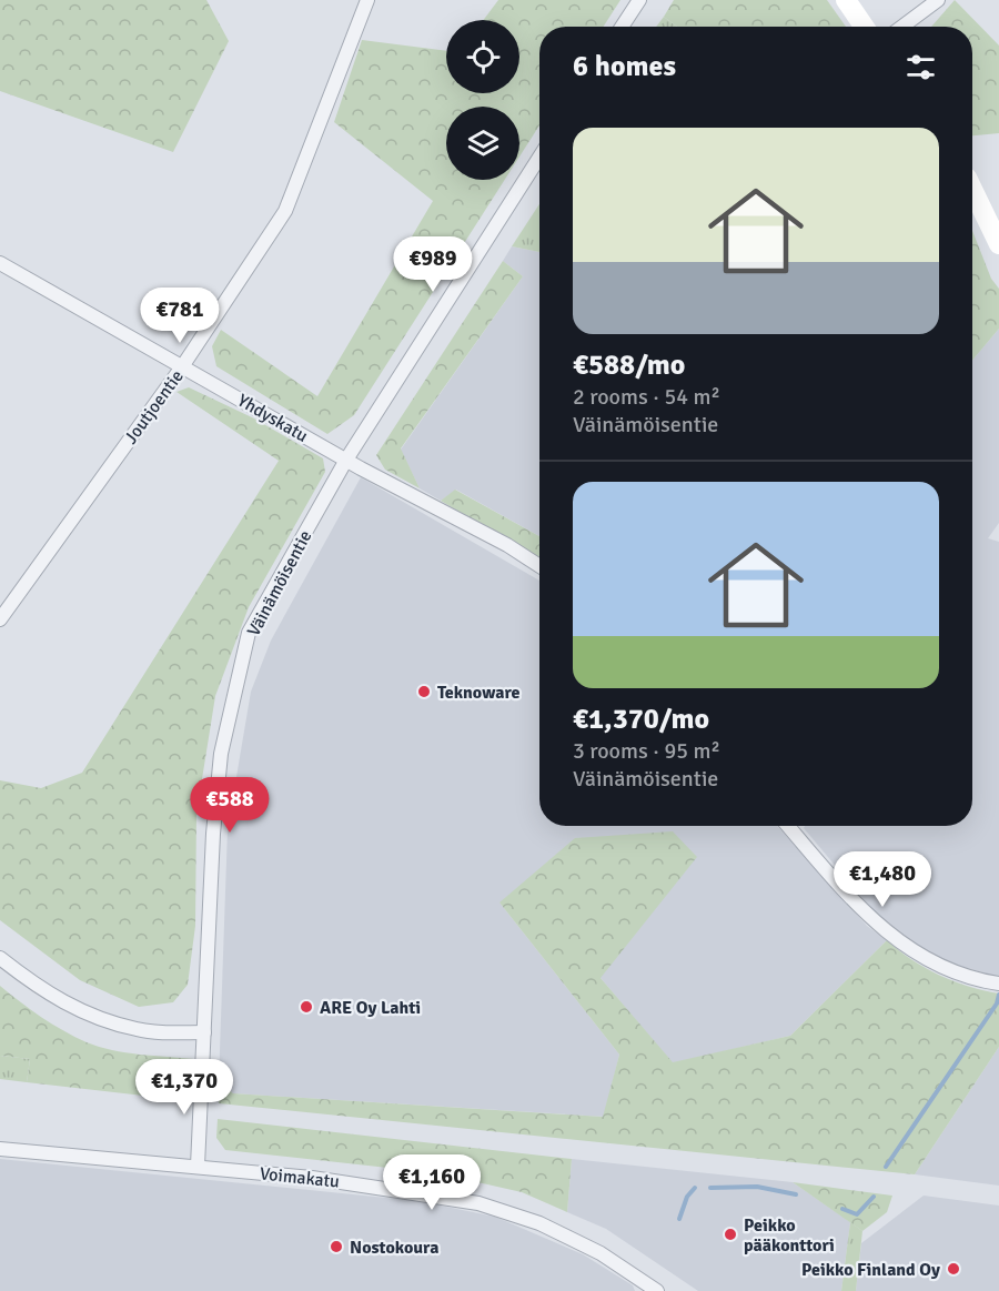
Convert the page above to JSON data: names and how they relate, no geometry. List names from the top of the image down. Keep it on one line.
{"streets":{"street":["Joutjoentie","Yhdyskatu","Väinämöisentie","Voimakatu"]},"crossings":[["Joutjoentie","Yhdyskatu"],["Yhdyskatu","Väinämöisentie"],["Väinämöisentie","Voimakatu"]],"places":["Teknoware","ARE Oy Lahti","Peikko pääkonttori","Nostokoura","Peikko Finland Oy"],"page":{"heading":"6 homes","list":[{"name":"€588/mo","note":"2 rooms · 54 m² · Väinämöisentie"},{"name":"€1,370/mo","note":"3 rooms · 95 m² · Väinämöisentie"}],"price":["€989","€781","€588","€1,480","€1,370","€1,160"]}}
